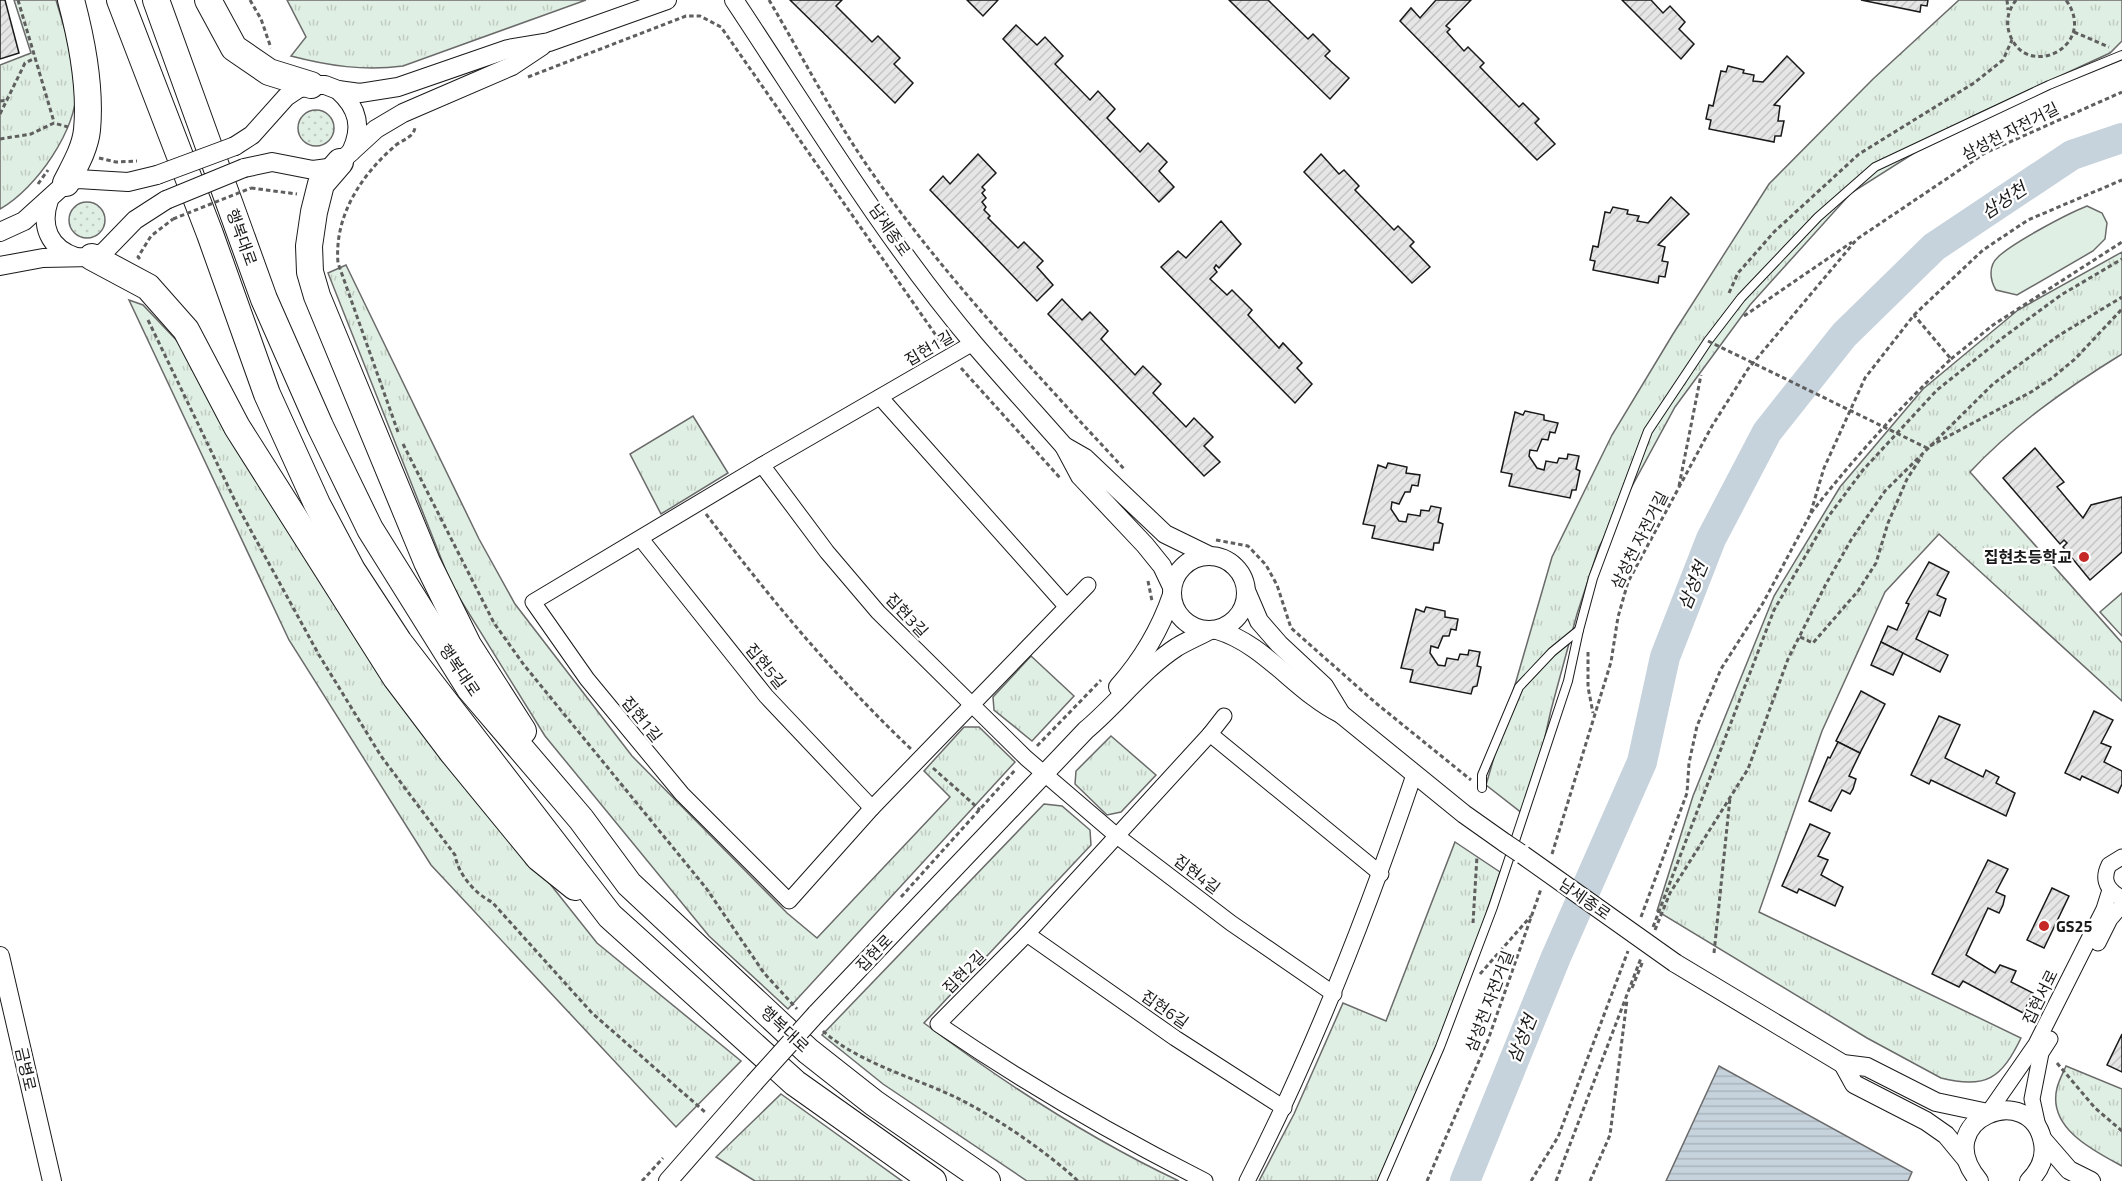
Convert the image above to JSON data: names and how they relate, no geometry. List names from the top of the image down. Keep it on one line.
{"streets":{"highway":["행복대로"],"street":["남세종로","집현1길","집현3길","집현5길","집현4길","집현로","집현2길","집현서로","집현6길","금병로"],"path":["삼성천 자전거길"]},"crossings":[["남세종로","집현1길"],["남세종로","집현로"],["남세종로","집현서로"],["집현1길","집현3길"],["집현1길","집현5길"],["집현3길","집현4길"],["집현3길","집현로"],["집현4길","집현로"],["집현4길","집현2길"],["집현2길","집현6길"]],"water":["삼성천"],"places":["집현초등학교","GS25"]}
